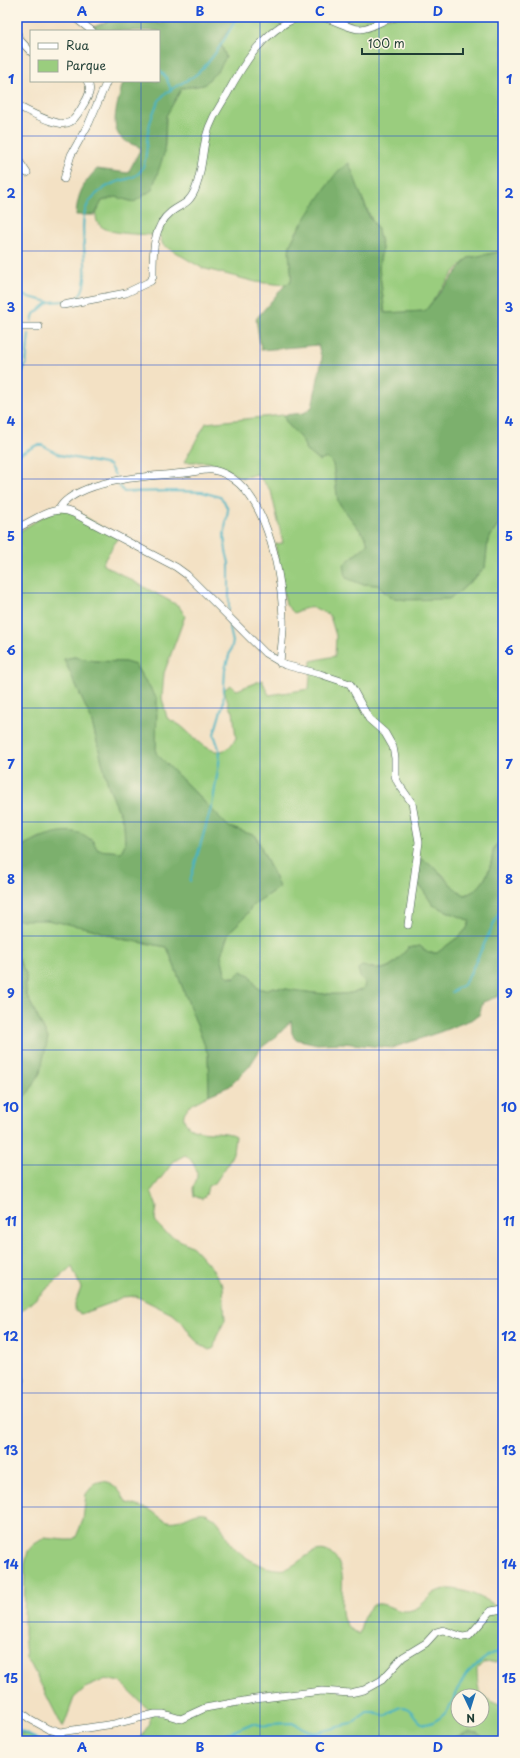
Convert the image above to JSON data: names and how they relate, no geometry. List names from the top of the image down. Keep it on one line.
{"legend":["Rua","Parque"],"scale_bar":"100 m","north":"bottom","grid":{"columns":["A","B","C","D"],"rows":["1","2","3","4","5","6","7","8","9","10","11","12","13","14","15"]}}
